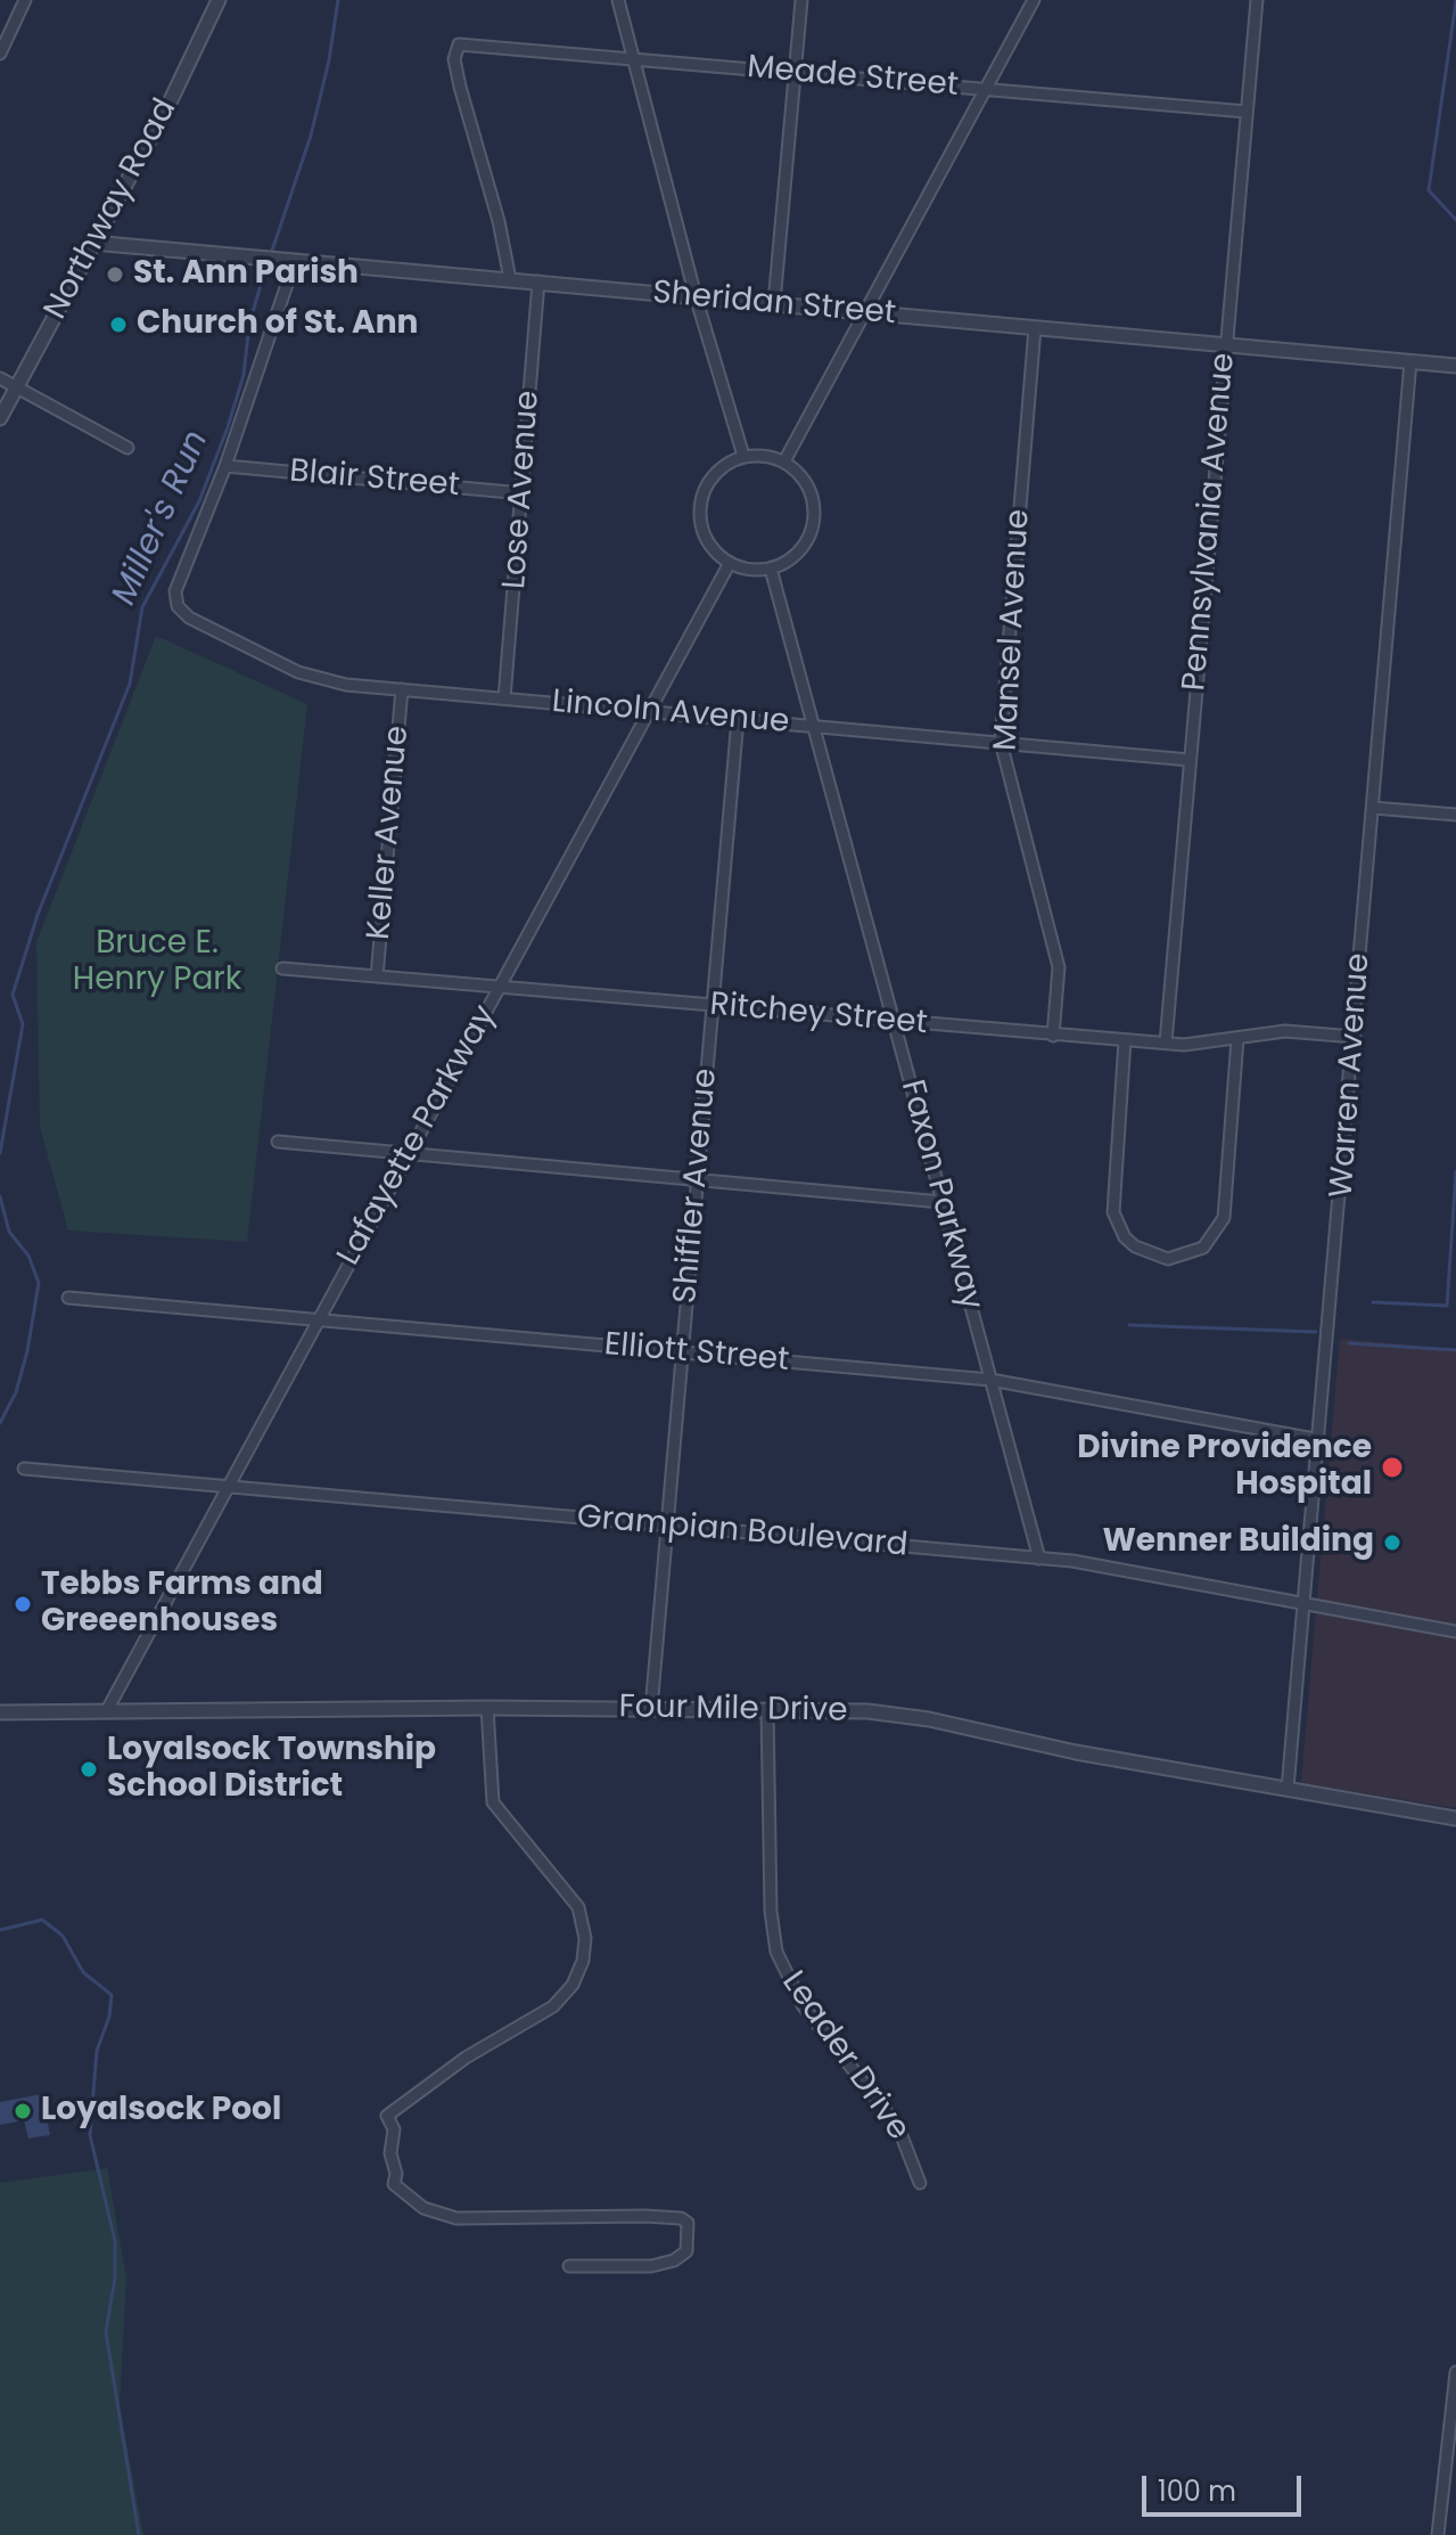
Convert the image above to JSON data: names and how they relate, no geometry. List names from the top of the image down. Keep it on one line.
{"streets":{"street":["Meade Street","Northway Road","Sheridan Street","Blair Street","Lose Avenue","Pennsylvania Avenue","Mansel Avenue","Lincoln Avenue","Keller Avenue","Ritchey Street","Warren Avenue","Lafayette Parkway","Shiffler Avenue","Faxon Parkway","Elliott Street","Grampian Boulevard","Four Mile Drive","Leader Drive"]},"crossings":[["Meade Street","Sheridan Street"],["Meade Street","Pennsylvania Avenue"],["Northway Road","Sheridan Street"],["Sheridan Street","Lose Avenue"],["Sheridan Street","Pennsylvania Avenue"],["Sheridan Street","Mansel Avenue"],["Sheridan Street","Warren Avenue"],["Blair Street","Lose Avenue"],["Blair Street","Lincoln Avenue"],["Lose Avenue","Lincoln Avenue"],["Pennsylvania Avenue","Lincoln Avenue"],["Pennsylvania Avenue","Ritchey Street"],["Mansel Avenue","Lincoln Avenue"],["Mansel Avenue","Ritchey Street"],["Lincoln Avenue","Keller Avenue"],["Lincoln Avenue","Lafayette Parkway"],["Lincoln Avenue","Shiffler Avenue"],["Lincoln Avenue","Faxon Parkway"],["Keller Avenue","Ritchey Street"],["Ritchey Street","Warren Avenue"],["Ritchey Street","Lafayette Parkway"],["Ritchey Street","Shiffler Avenue"],["Ritchey Street","Faxon Parkway"],["Warren Avenue","Elliott Street"],["Warren Avenue","Grampian Boulevard"],["Warren Avenue","Four Mile Drive"],["Lafayette Parkway","Faxon Parkway"],["Lafayette Parkway","Elliott Street"],["Lafayette Parkway","Grampian Boulevard"],["Lafayette Parkway","Four Mile Drive"],["Shiffler Avenue","Elliott Street"],["Shiffler Avenue","Grampian Boulevard"],["Shiffler Avenue","Four Mile Drive"],["Faxon Parkway","Elliott Street"],["Faxon Parkway","Grampian Boulevard"],["Four Mile Drive","Leader Drive"]],"water":["Miller's Run"],"parks":["Bruce E. Henry Park"],"places":["St. Ann Parish","Church of St. Ann","Divine Providence Hospital","Wenner Building","Tebbs Farms and Greeenhouses","Loyalsock Township School District","Loyalsock Pool"],"scale_bar":"100 m"}
